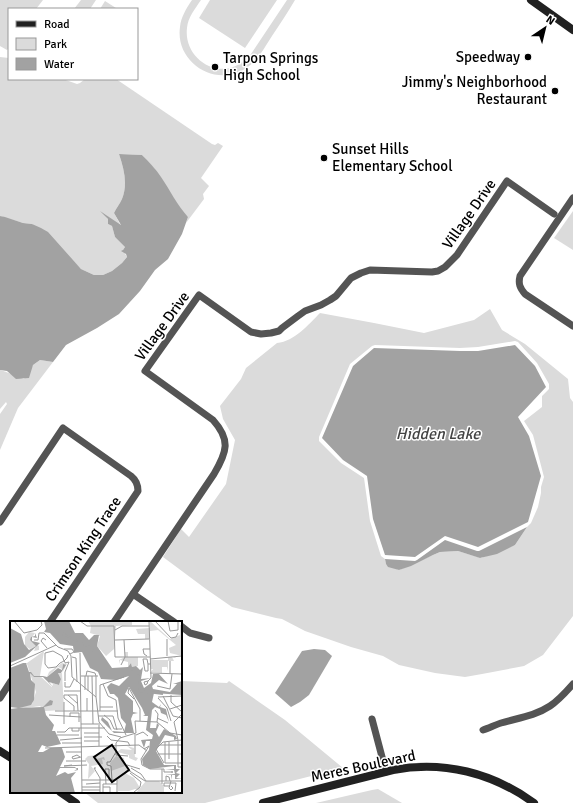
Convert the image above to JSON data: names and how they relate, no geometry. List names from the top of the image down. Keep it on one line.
{"streets":{"street":["Village Drive","Crimson King Trace","Meres Boulevard"]},"water":["Hidden Lake"],"places":["Speedway","Tarpon Springs High School","Jimmy's Neighborhood Restaurant","Sunset Hills Elementary School"],"legend":["Road","Park","Water"],"north":"top right"}
